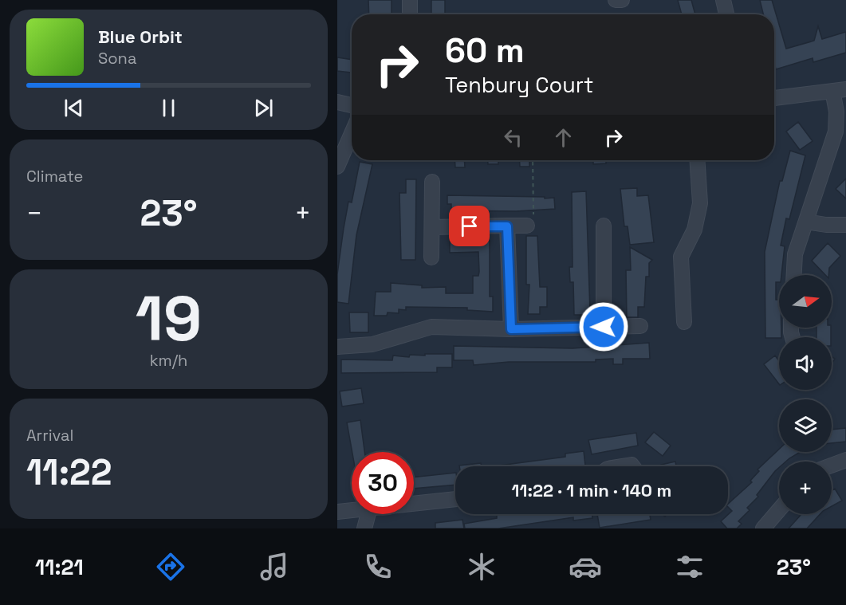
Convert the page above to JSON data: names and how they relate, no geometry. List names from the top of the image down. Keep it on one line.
{"north":"right","page":{"turn":["60 m","Tenbury Court"],"song":["Blue Orbit","Sona"],"tile":["Climate",["19","km/h"],["Arrival","11:22"]],"heat":["−","23°","+"],"map_buttons":"+","limit":"30","trip":"11:22 · 1 min · 140 m","tabs":["11:21","23°"]}}
